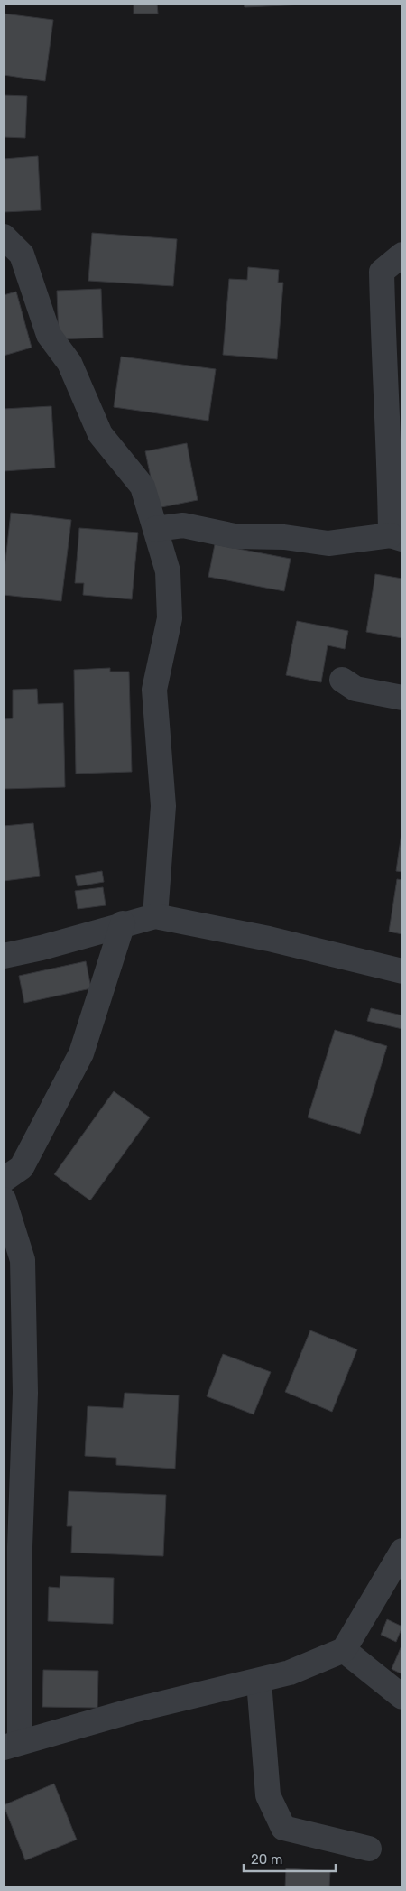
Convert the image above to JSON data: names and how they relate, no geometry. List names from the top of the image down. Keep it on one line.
{"scale_bar":"20 m"}
